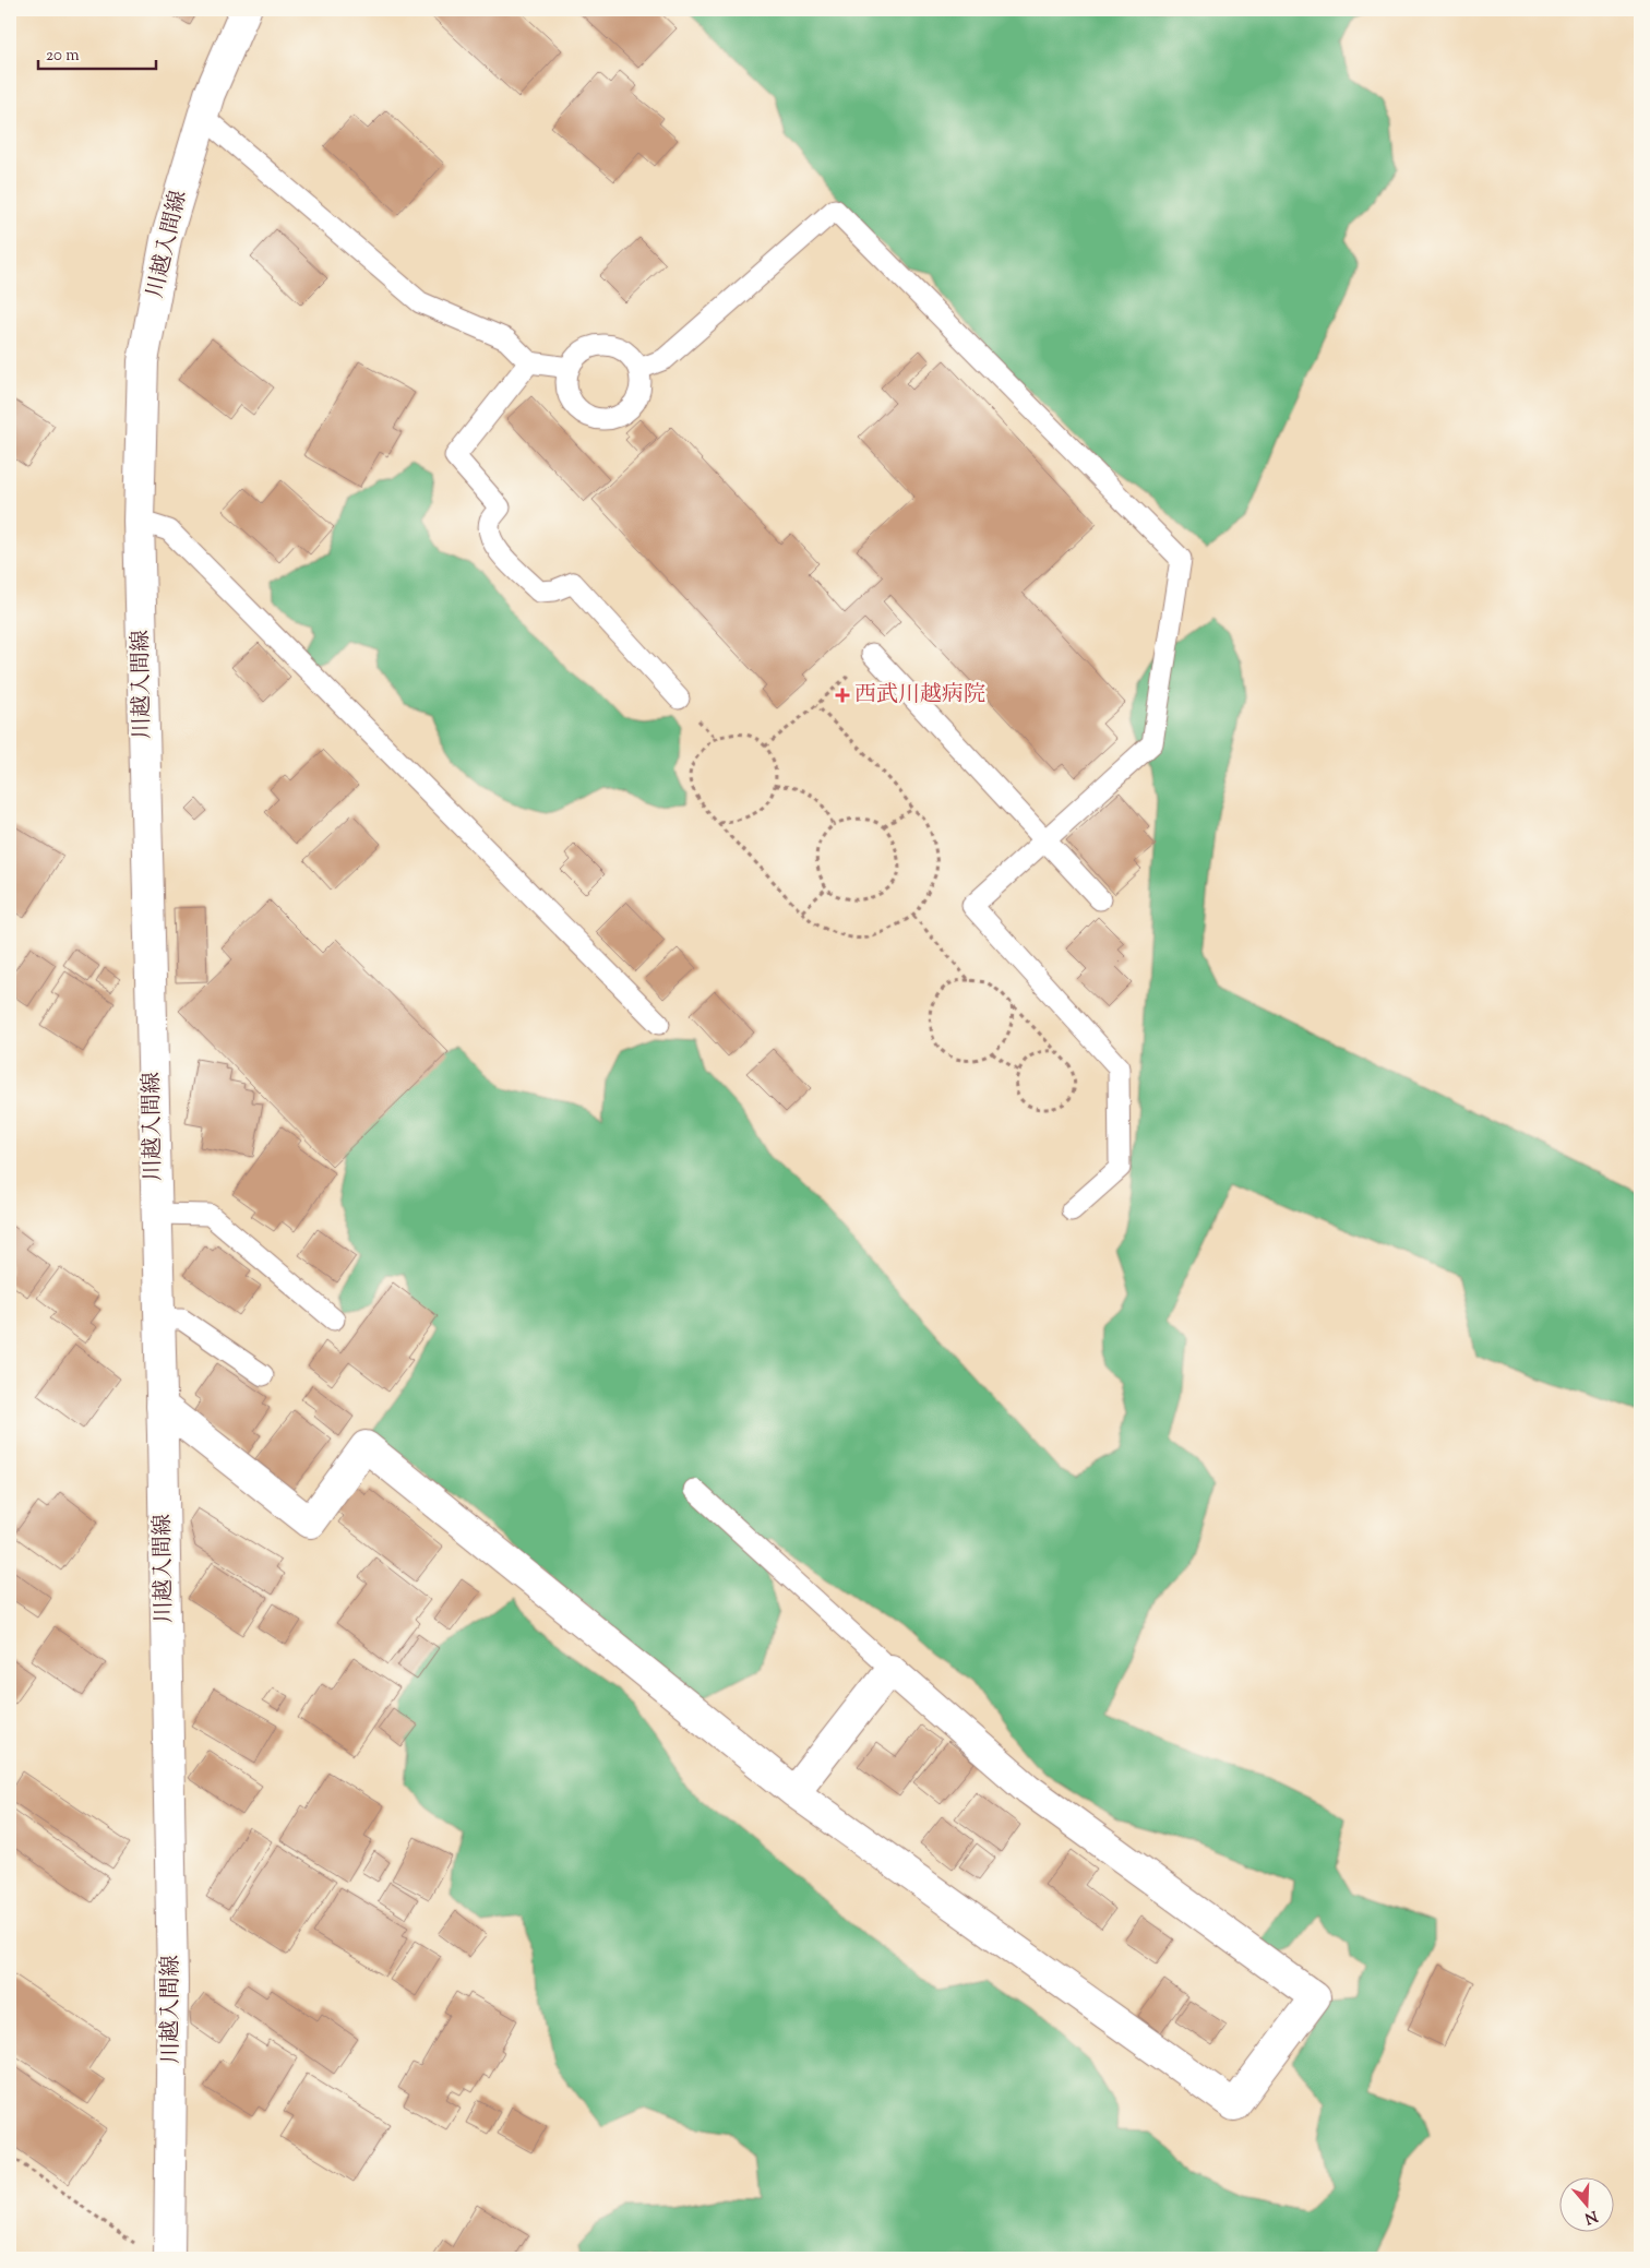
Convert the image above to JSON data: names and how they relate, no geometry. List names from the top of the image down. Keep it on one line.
{"streets":{"main road":["川越入間線"]},"places":{"health":["西武川越病院"]},"scale_bar":"20 m","north":"bottom"}
